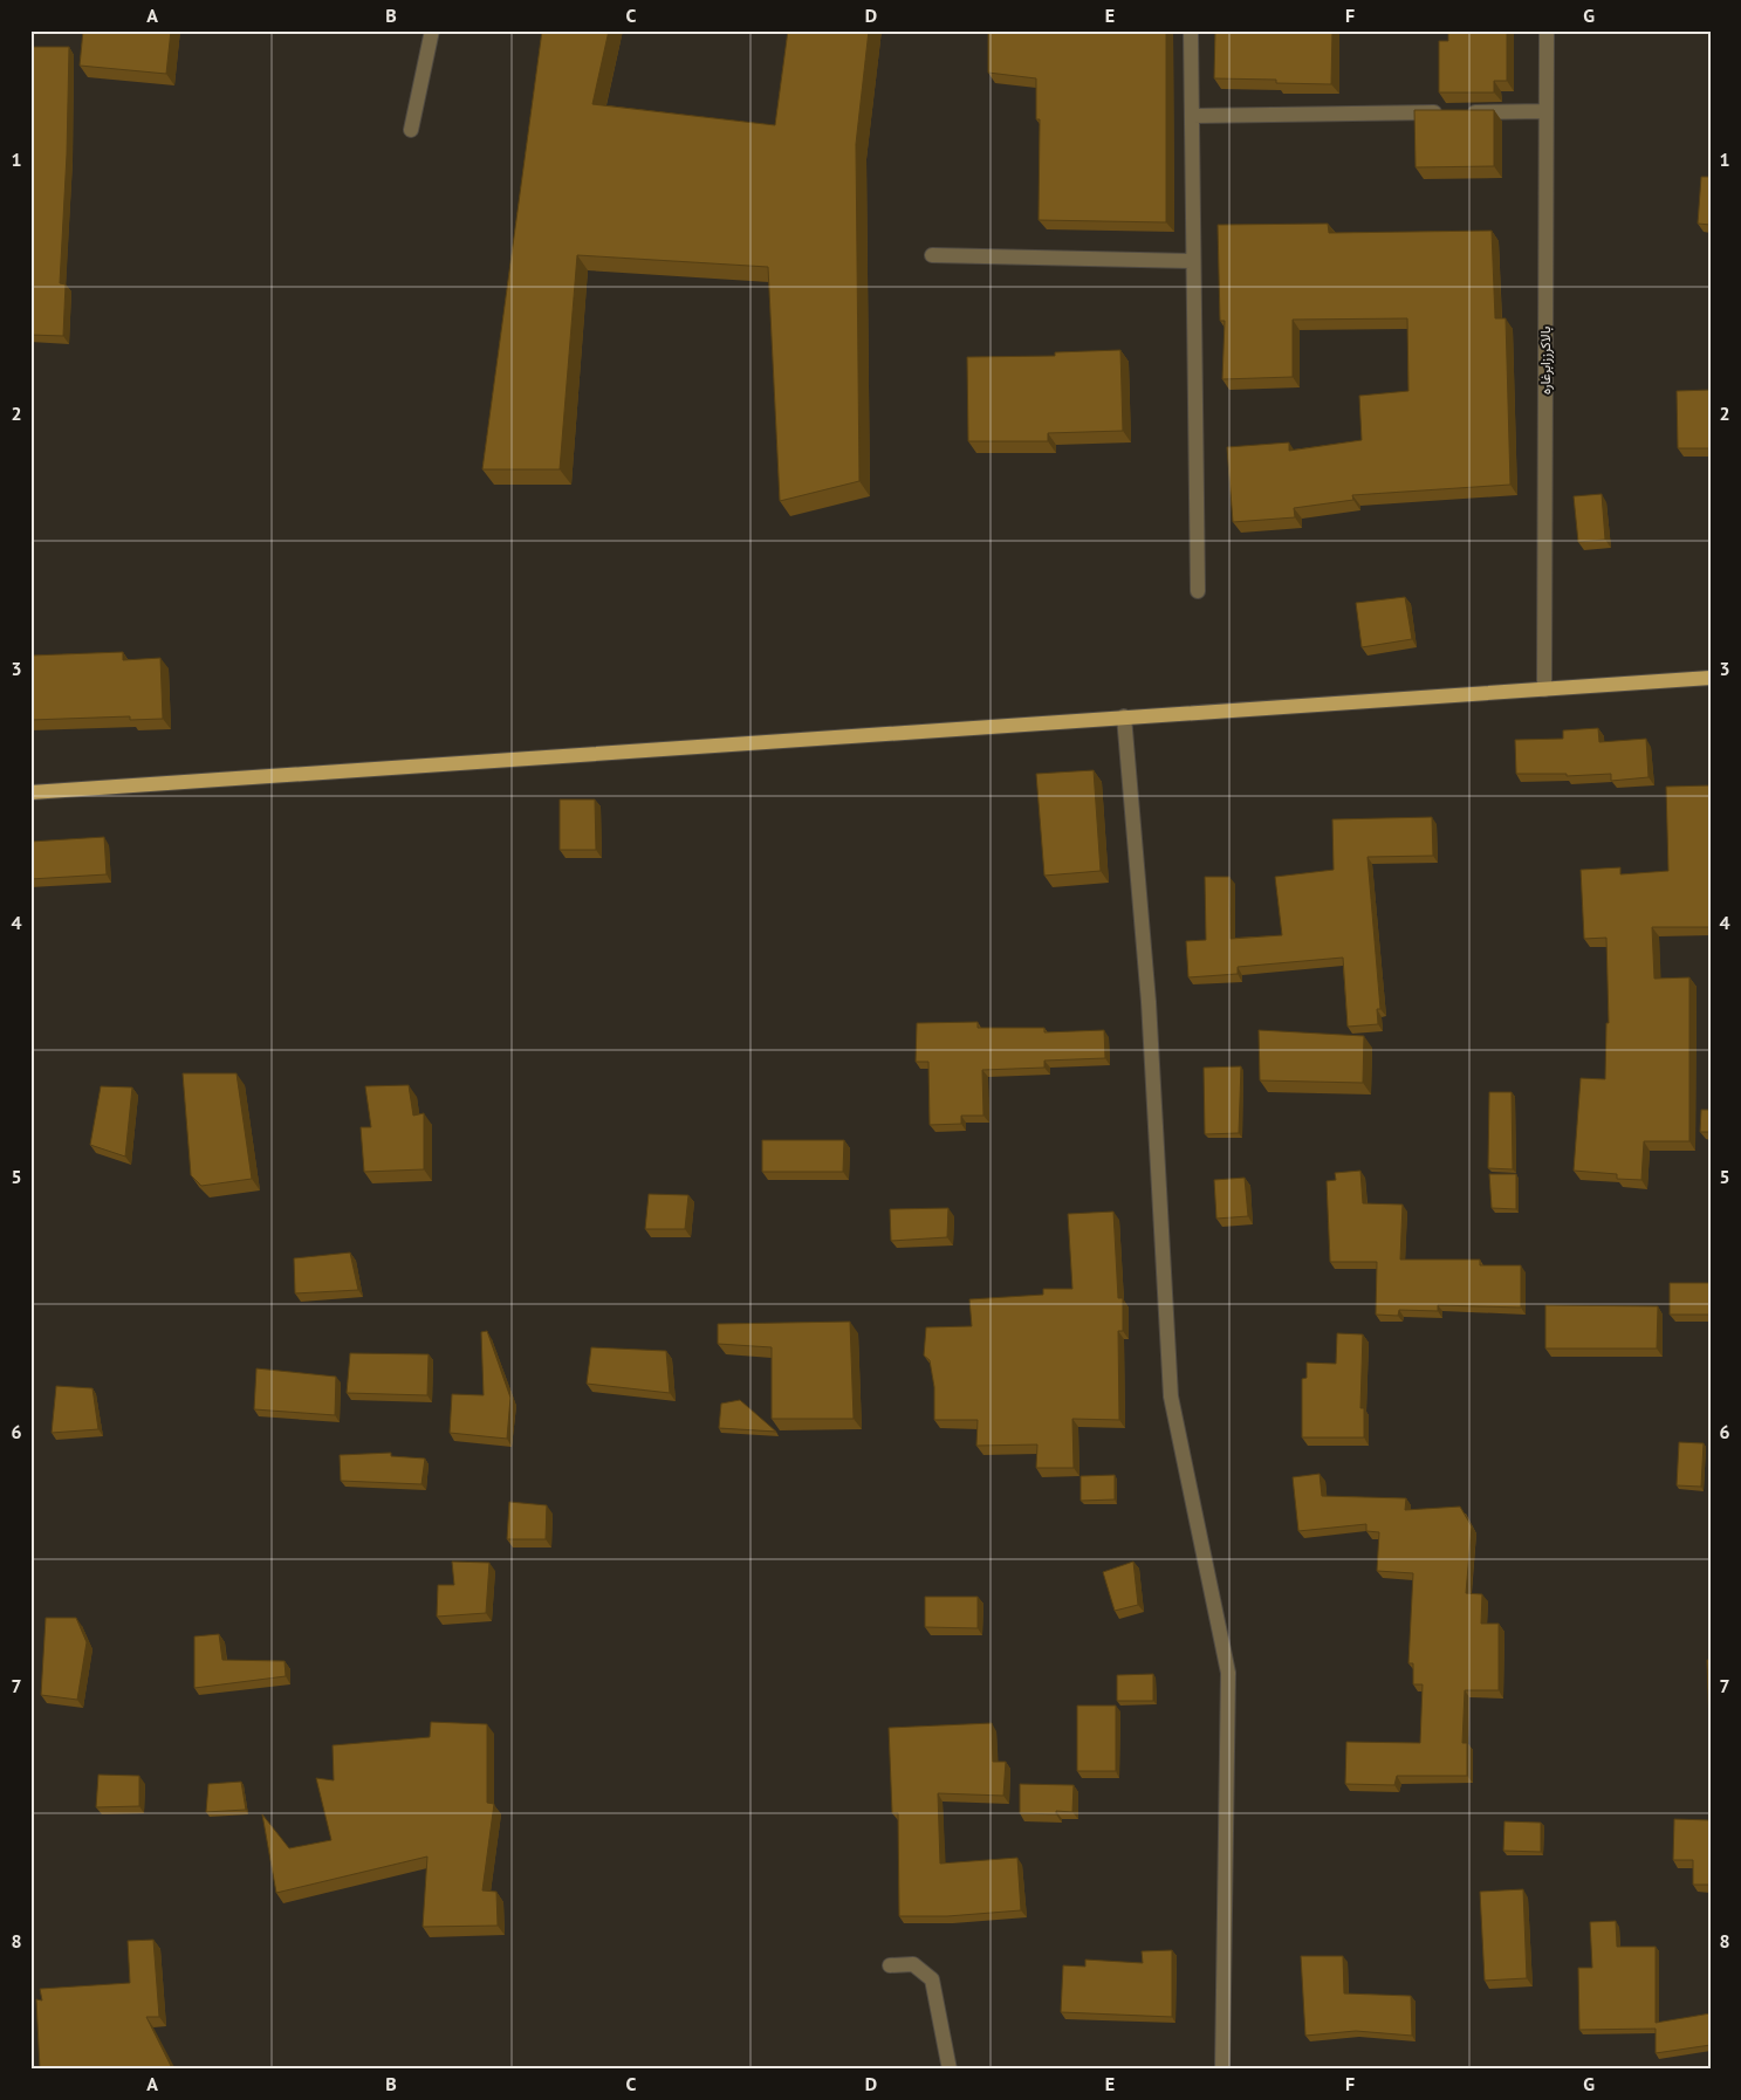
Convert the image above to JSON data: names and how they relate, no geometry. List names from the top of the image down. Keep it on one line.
{"streets":{"street":["بالاکرززابرغاره"]},"grid":{"columns":["A","B","C","D","E","F","G"],"rows":["1","2","3","4","5","6","7","8"]}}
